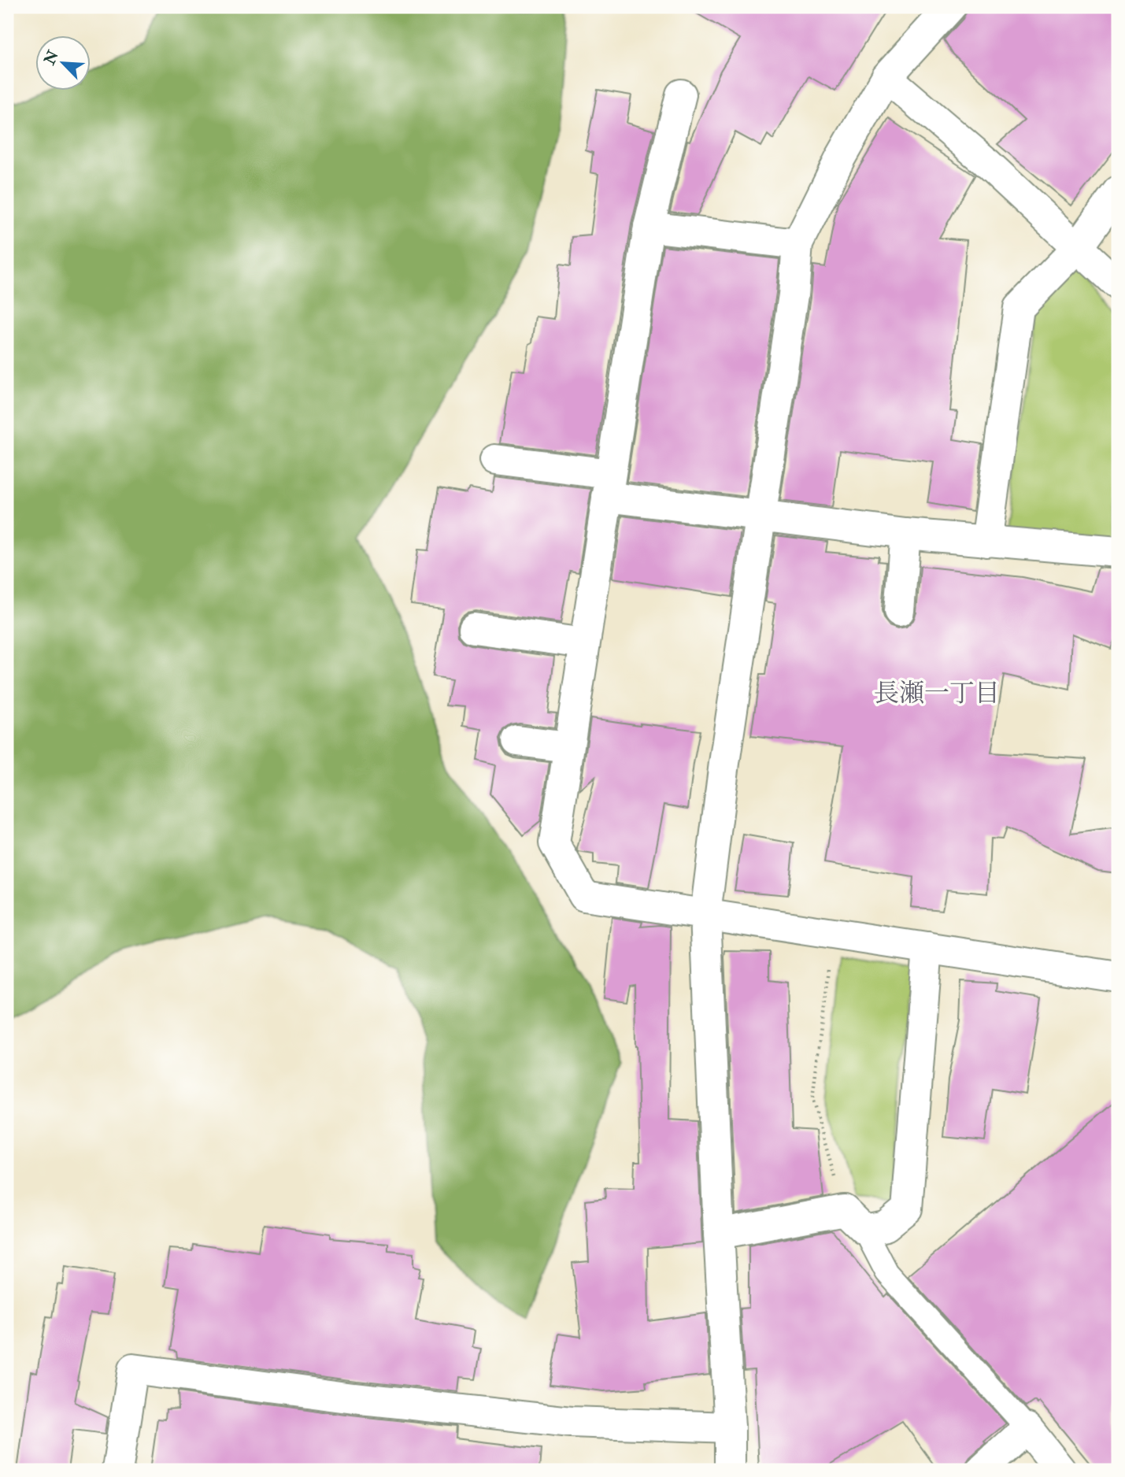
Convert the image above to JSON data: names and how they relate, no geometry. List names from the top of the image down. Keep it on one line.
{"districts":["長瀬一丁目"],"north":"top left"}
